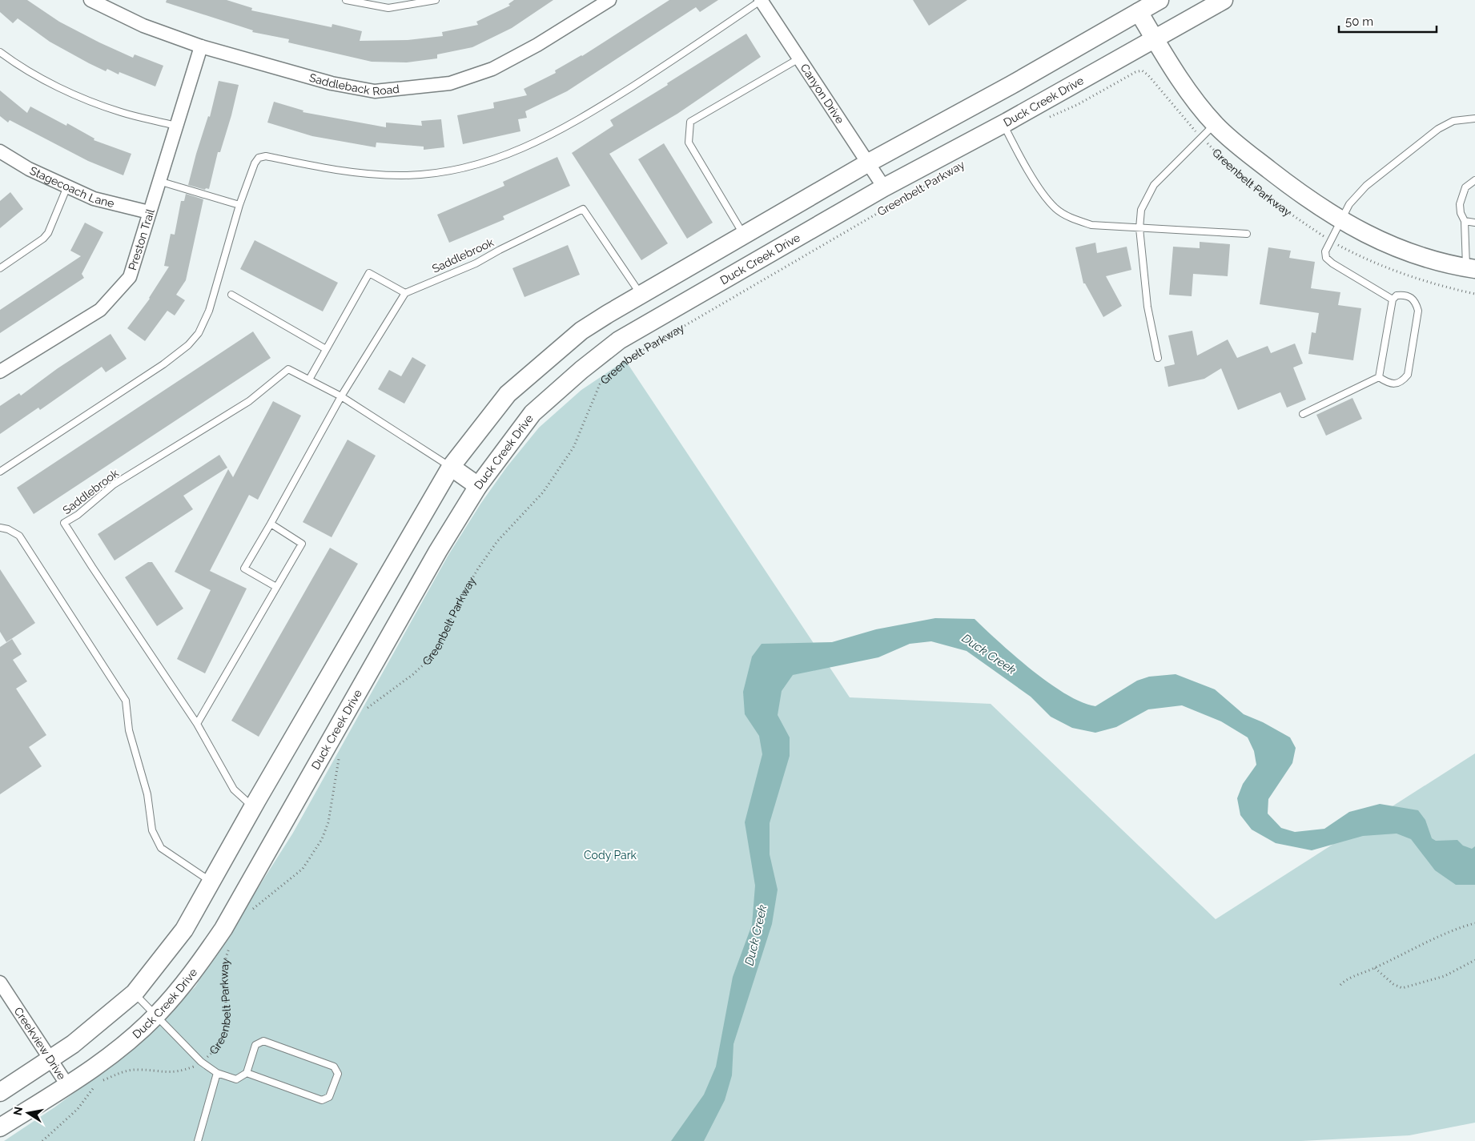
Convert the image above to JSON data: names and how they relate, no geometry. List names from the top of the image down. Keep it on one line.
{"streets":{"main road":["Duck Creek Drive","Greenbelt Parkway"],"street":["Saddleback Road","Canyon Drive","Stagecoach Lane","Preston Trail","Creekview Drive"],"lane":["Saddlebrook"]},"crossings":[["Saddleback Road","Preston Trail"],["Canyon Drive","Duck Creek Drive"],["Duck Creek Drive","Greenbelt Parkway"],["Duck Creek Drive","Creekview Drive"],["Stagecoach Lane","Preston Trail"]],"water":["Duck Creek"],"parks":["Cody Park"],"scale_bar":"50 m","north":"left"}
